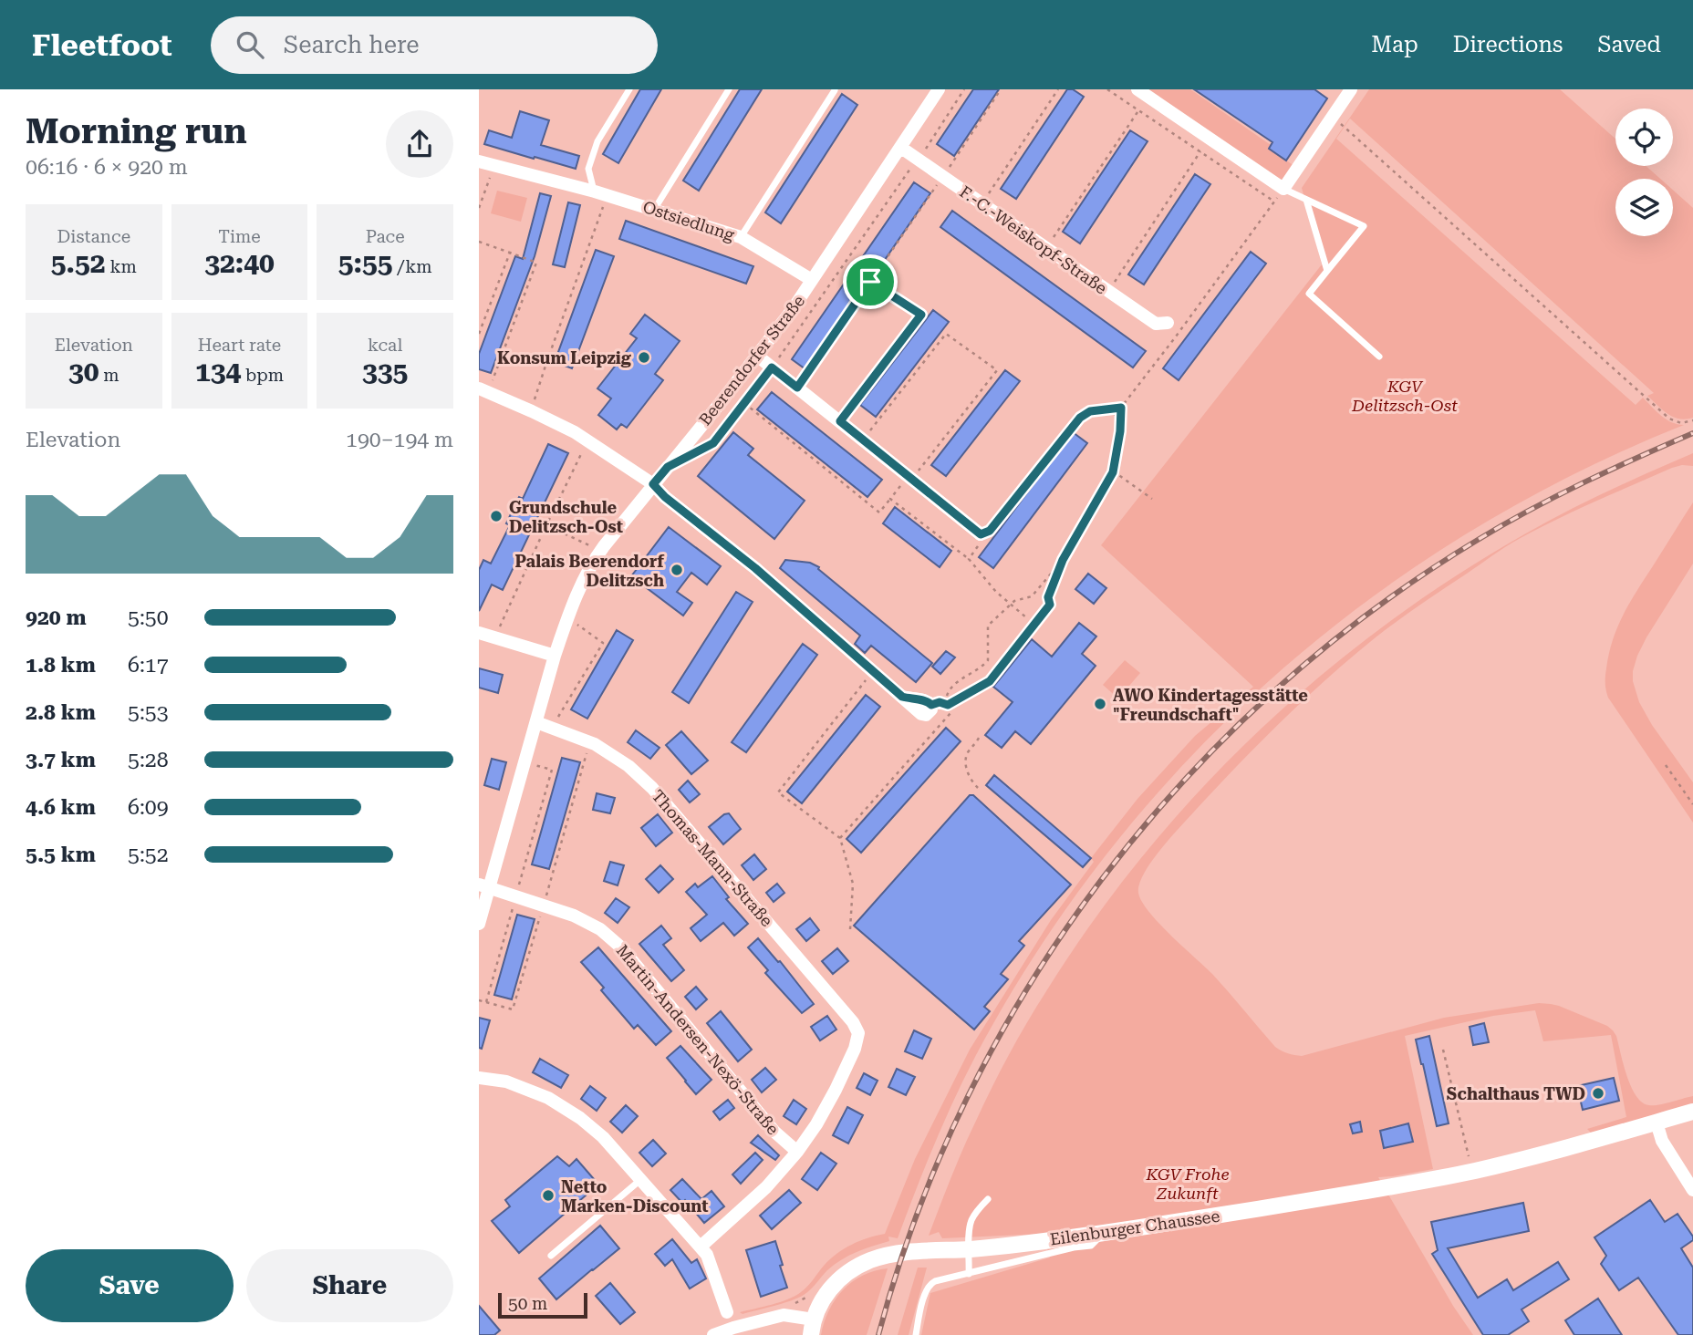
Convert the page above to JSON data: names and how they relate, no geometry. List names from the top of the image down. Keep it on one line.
{"streets":{"street":["Ostsiedlung","F.-C.-Weiskopf-Straße","Beerendorfer Straße","Thomas-Mann-Straße","Martin-Andersen-Nexö-Straße","Eilenburger Chaussee"]},"crossings":[["Ostsiedlung","Beerendorfer Straße"],["F.-C.-Weiskopf-Straße","Beerendorfer Straße"],["Beerendorfer Straße","Thomas-Mann-Straße"],["Beerendorfer Straße","Martin-Andersen-Nexö-Straße"],["Thomas-Mann-Straße","Martin-Andersen-Nexö-Straße"]],"parks":["KGV Delitzsch-Ost","KGV Frohe Zukunft"],"places":["Konsum Leipzig","Grundschule Delitzsch-Ost","Palais Beerendorf Delitzsch","AWO Kindertagesstätte \"Freundschaft\"","Schalthaus TWD","Netto Marken-Discount"],"scale_bar":"50 m","page":{"header":"Fleetfoot","search":"Search here","nav":["Map","Directions","Saved"],"heading":["Morning run","06:16 · 6 × 920 m"],"stats":[["Distance","5.52 km"],["Time","32:40"],["Pace","5:55 /km"],["Elevation","30 m"],["Heart rate","134 bpm"],["kcal","335"]],"chart":["Elevation","190–194 m"],"list":[{"name":"920 m","note":"5:50"},{"name":"1.8 km","note":"6:17"},{"name":"2.8 km","note":"5:53"},{"name":"3.7 km","note":"5:28"},{"name":"4.6 km","note":"6:09"},{"name":"5.5 km","note":"5:52"}],"buttons":["Save","Share"],"scale":"50 m"}}
